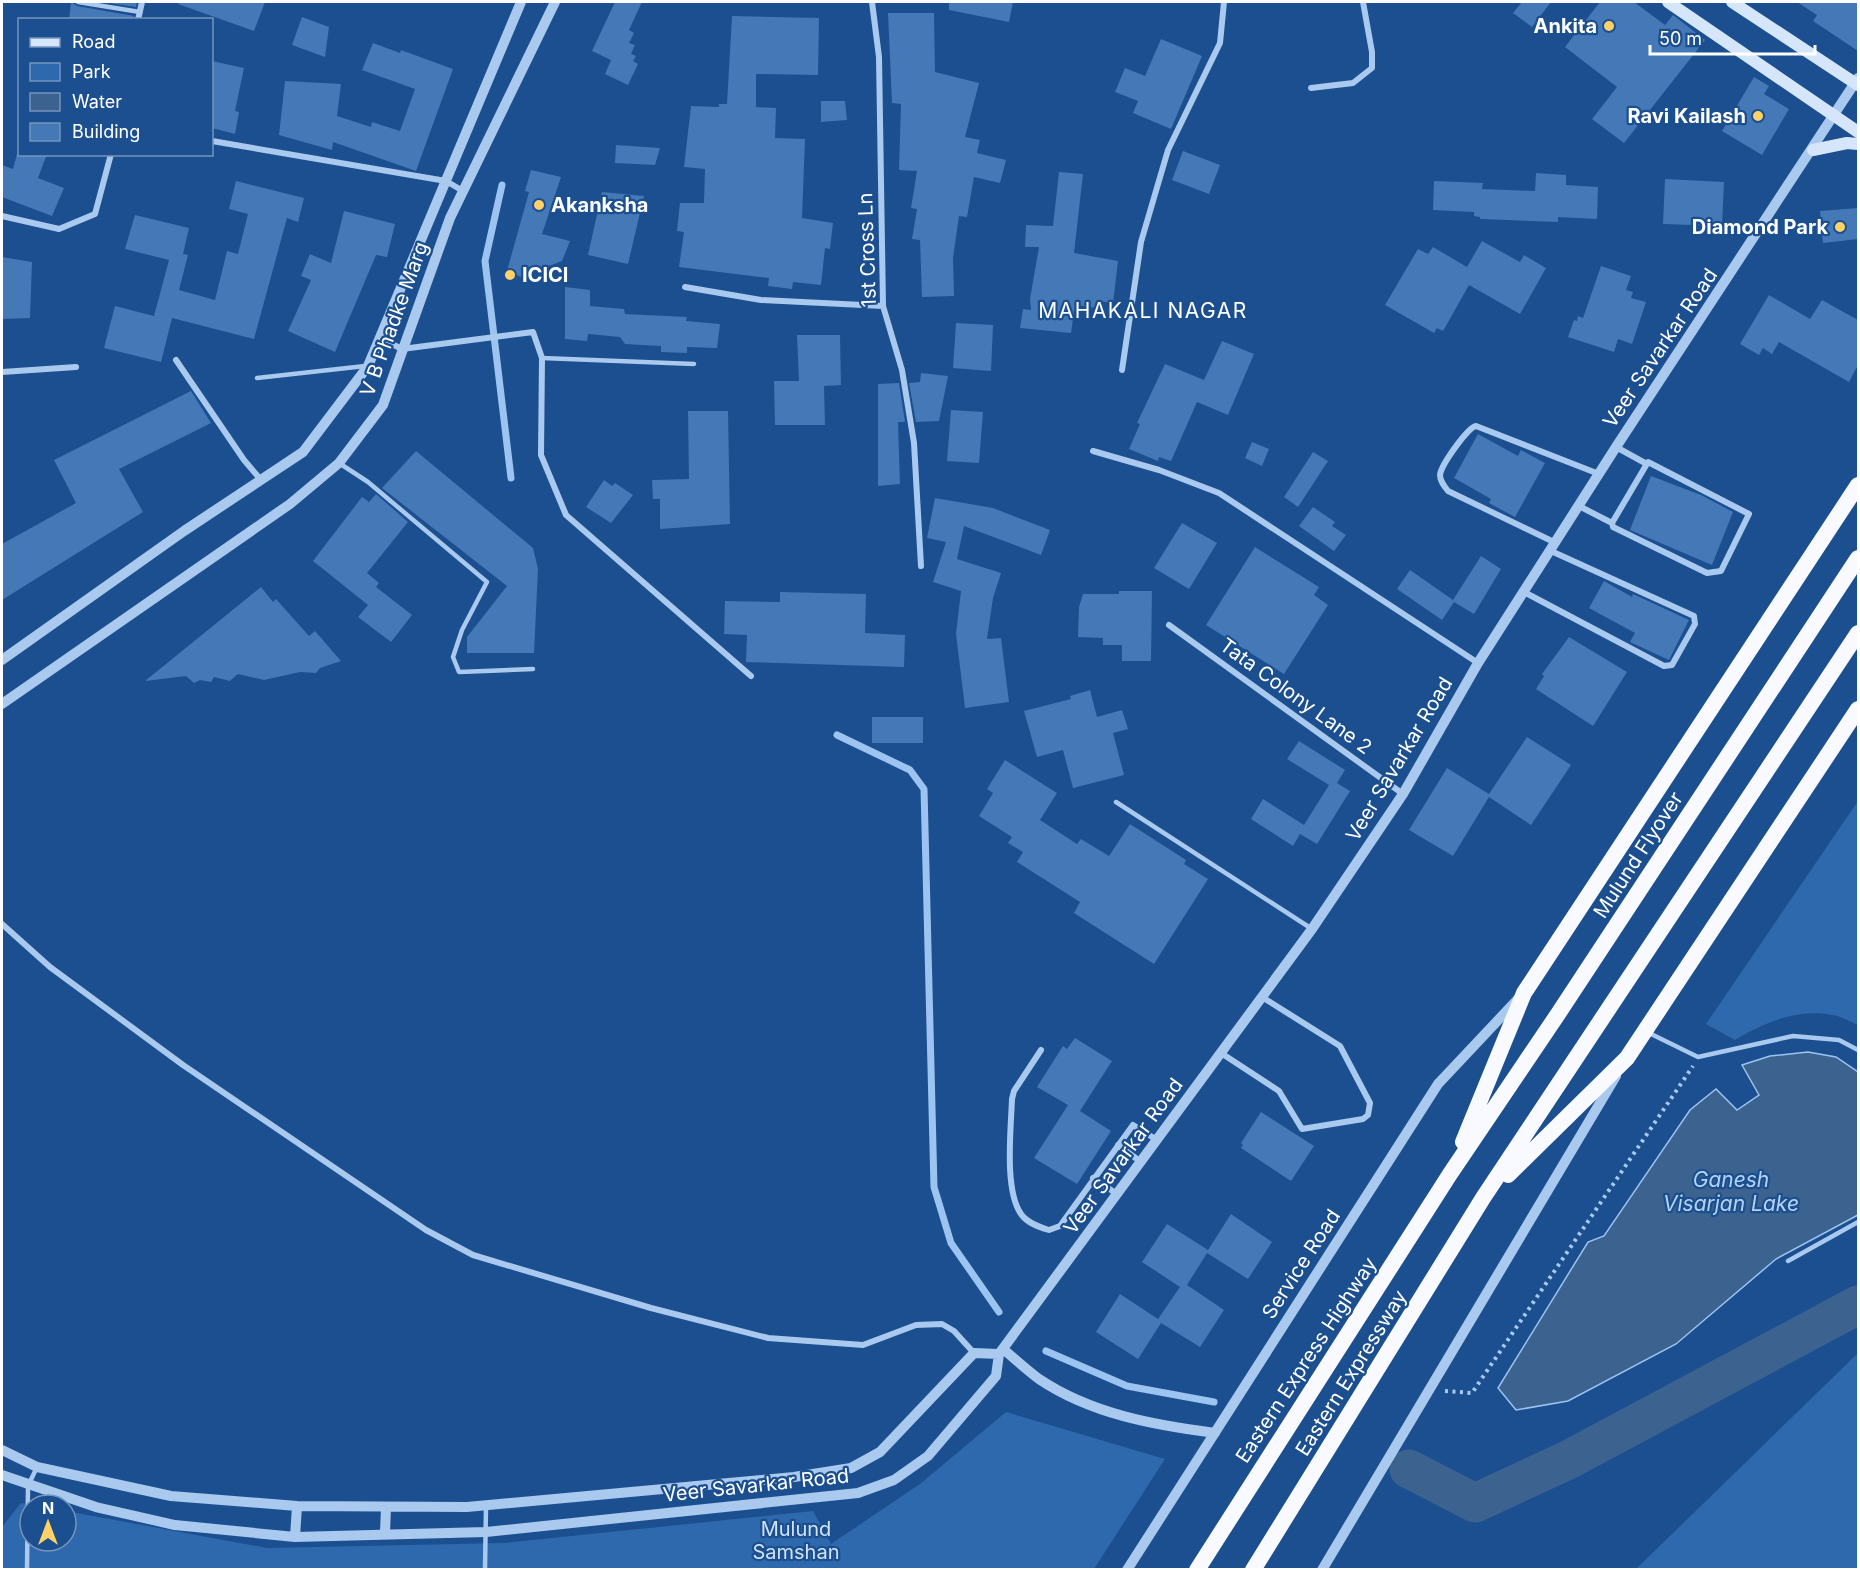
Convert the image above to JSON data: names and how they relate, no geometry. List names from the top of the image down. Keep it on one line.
{"streets":{"highway":["Mulund Flyover","Eastern Express Highway","Eastern Expressway"],"street":["1st Cross Ln","V B Phadke Marg","Veer Savarkar Road","Tata Colony Lane 2","Service Road"]},"crossings":[["Veer Savarkar Road","Tata Colony Lane 2"],["Mulund Flyover","Eastern Express Highway"]],"districts":["MAHAKALI NAGAR"],"water":["Ganesh Visarjan Lake"],"parks":["Mulund Samshan"],"places":["Ankita","Ravi Kailash","Akanksha","Diamond Park","ICICI"],"legend":["Road","Park","Water","Building"],"scale_bar":"50 m","north":"top"}
